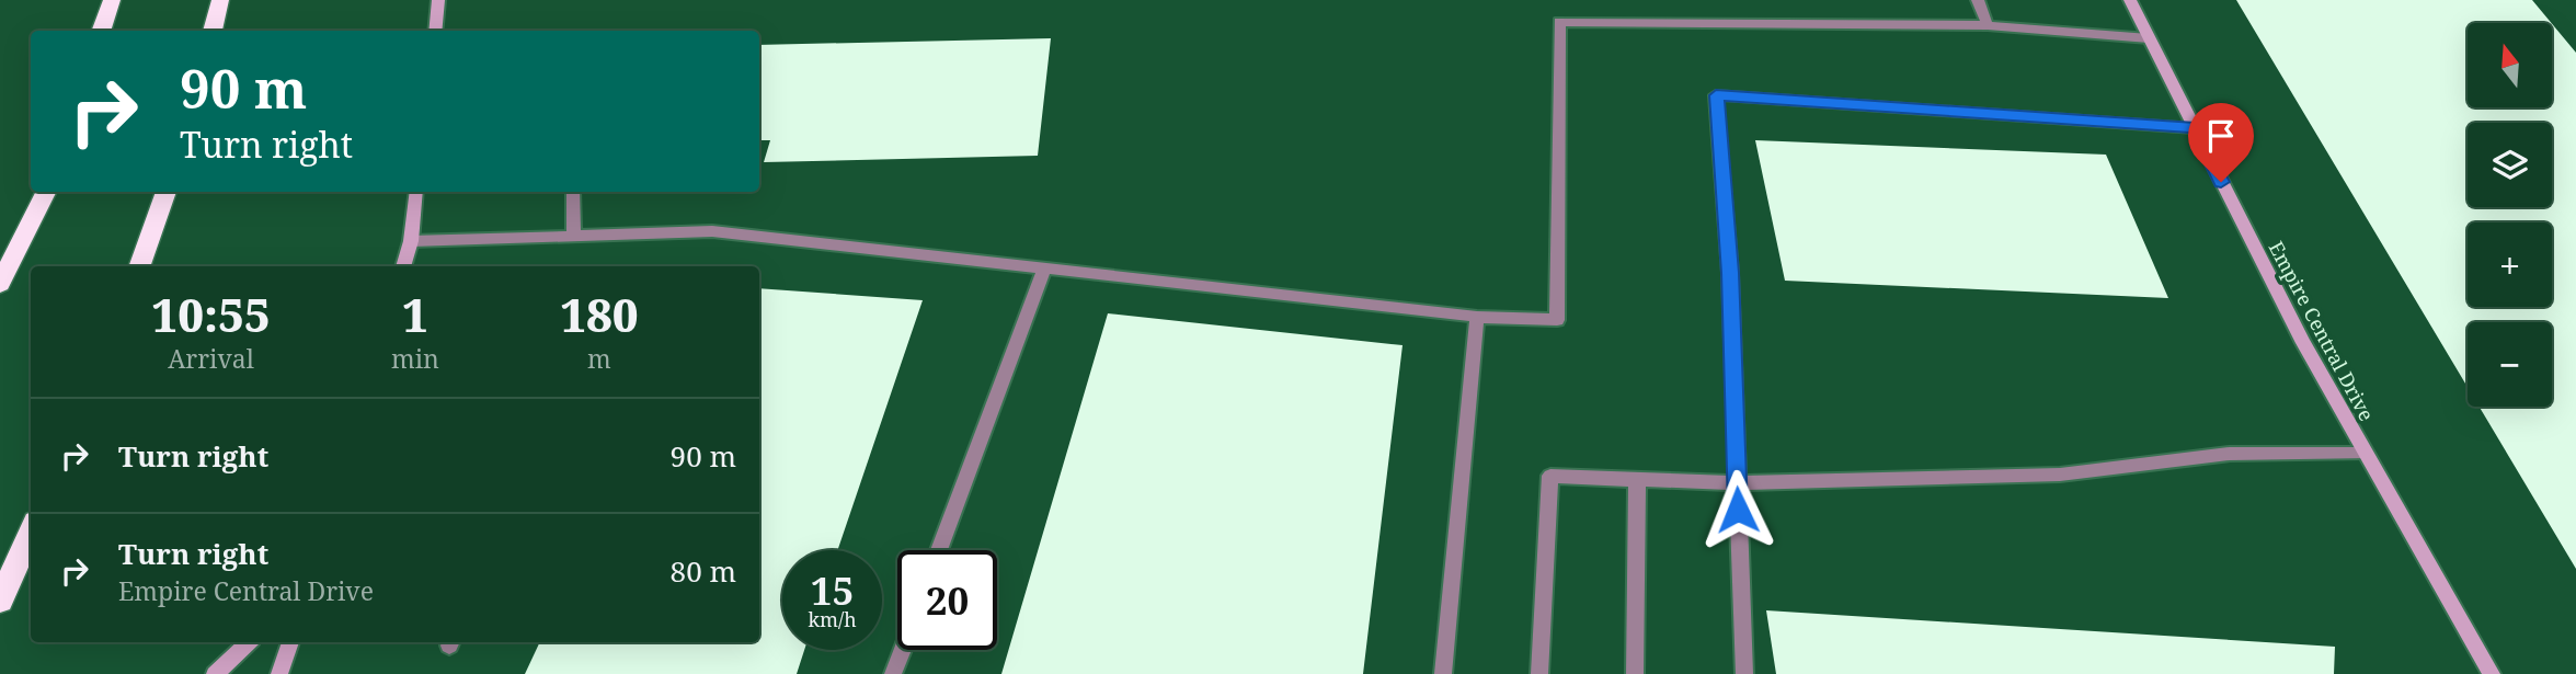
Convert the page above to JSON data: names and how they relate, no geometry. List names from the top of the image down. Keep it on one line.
{"streets":{"street":["Empire Central Drive"]},"north":"top","page":{"map_buttons":["+","−"],"turn":["90 m","Turn right"],"eta":["10:55","Arrival","1","min","180","m"],"list":[{"name":"Turn right","value":"90 m"},{"name":"Turn right","note":"Empire Central Drive","value":"80 m"}],"speed":"15 km/h","limit":"20"}}
